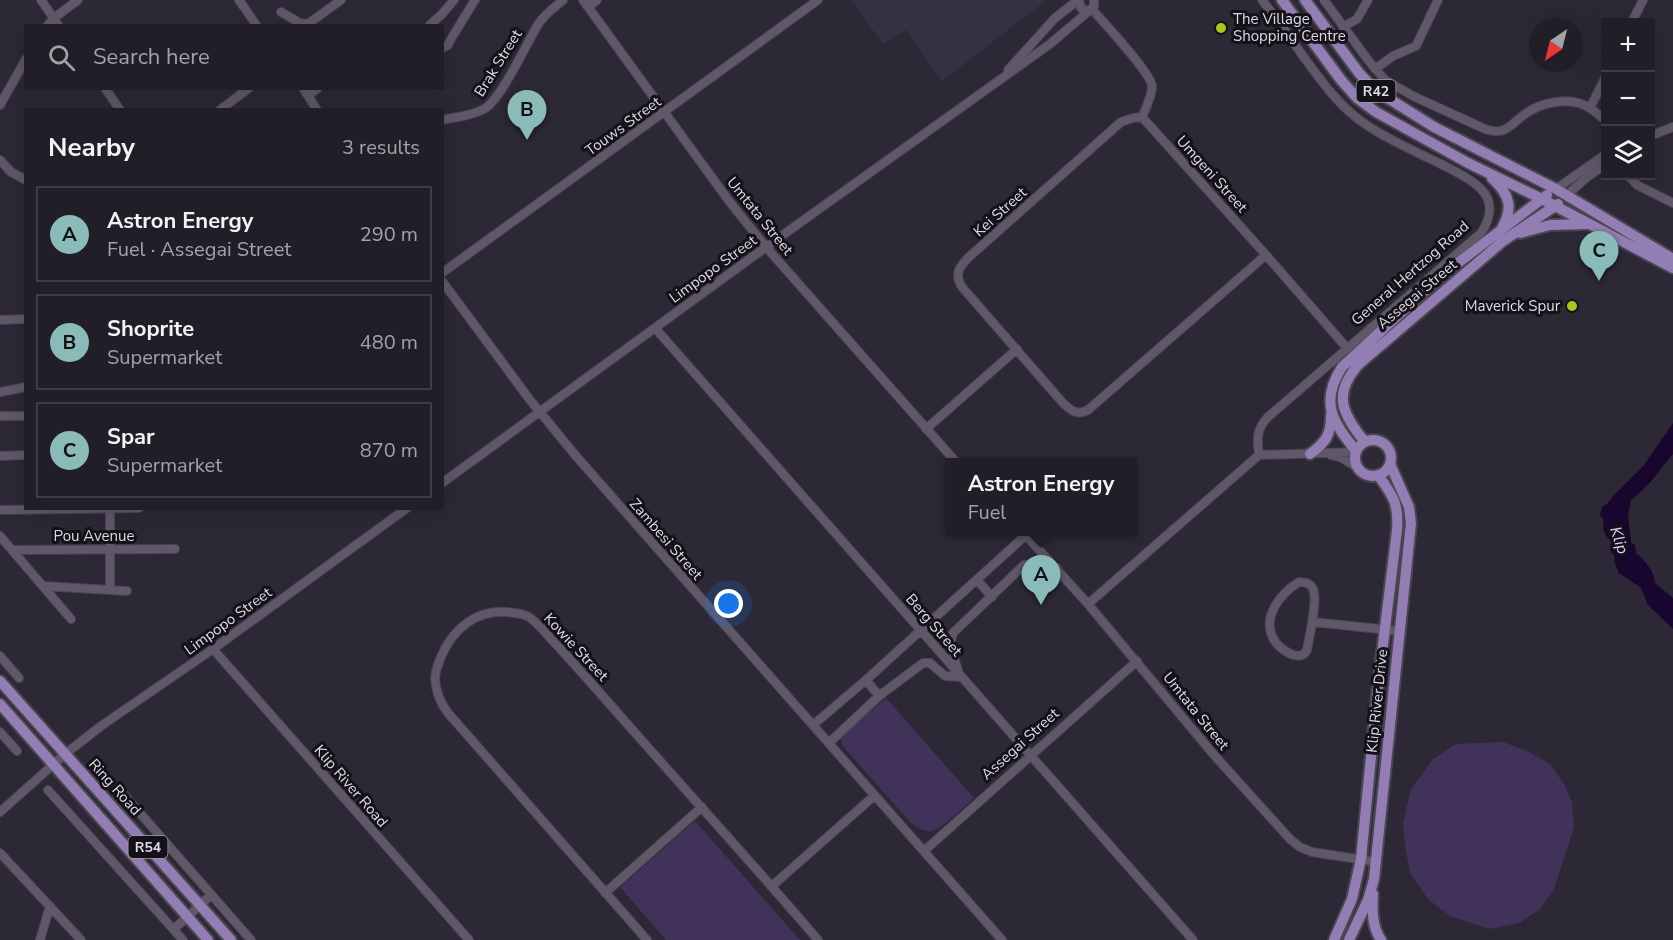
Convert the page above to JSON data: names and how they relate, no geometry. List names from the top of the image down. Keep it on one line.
{"streets":{"main road":["R42","Assegai Street","Klip River Drive","Ring Road","R54"],"street":["Brak Street","Touws Street","Umgeni Street","Kei Street","Umtata Street","Limpopo Street","General Hertzog Road","Pou Avenue","Zambesi Street","Berg Street","Kowie Street","Klip River Road"]},"crossings":[["R42","Assegai Street"],["Touws Street","Umtata Street"],["Umgeni Street","Kei Street"],["Umgeni Street","General Hertzog Road"],["Umtata Street","Limpopo Street"],["Umtata Street","Assegai Street"],["Umtata Street","Klip River Drive"],["Limpopo Street","Zambesi Street"],["Limpopo Street","Berg Street"],["Limpopo Street","Klip River Road"],["Limpopo Street","Ring Road"],["Assegai Street","Zambesi Street"],["Assegai Street","Berg Street"],["Assegai Street","Klip River Drive"]],"water":["Klip"],"places":["The Village Shopping Centre","Maverick Spur"],"north":"bottom left","page":{"map_buttons":["+","−"],"search":"Search here","pins":["B","C","A"],"heading":["Nearby","3 results"],"list":[{"mark":"A","name":"Astron Energy","note":"Fuel · Assegai Street","value":"290 m"},{"mark":"B","name":"Shoprite","note":"Supermarket","value":"480 m"},{"mark":"C","name":"Spar","note":"Supermarket","value":"870 m"}],"popup":["Astron Energy","Fuel"]}}
